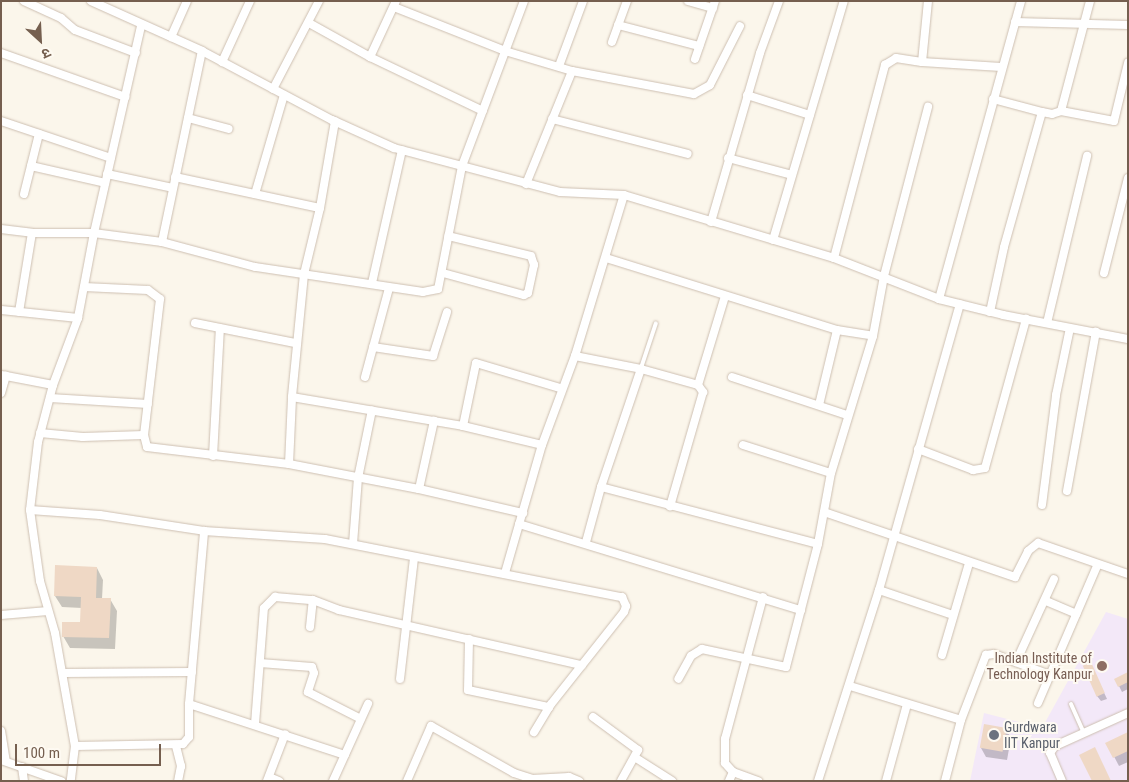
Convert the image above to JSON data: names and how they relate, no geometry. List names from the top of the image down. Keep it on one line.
{"places":["Indian Institute of Technology Kanpur","Gurdwara IIT Kanpur"],"scale_bar":"100 m","north":"bottom right"}
